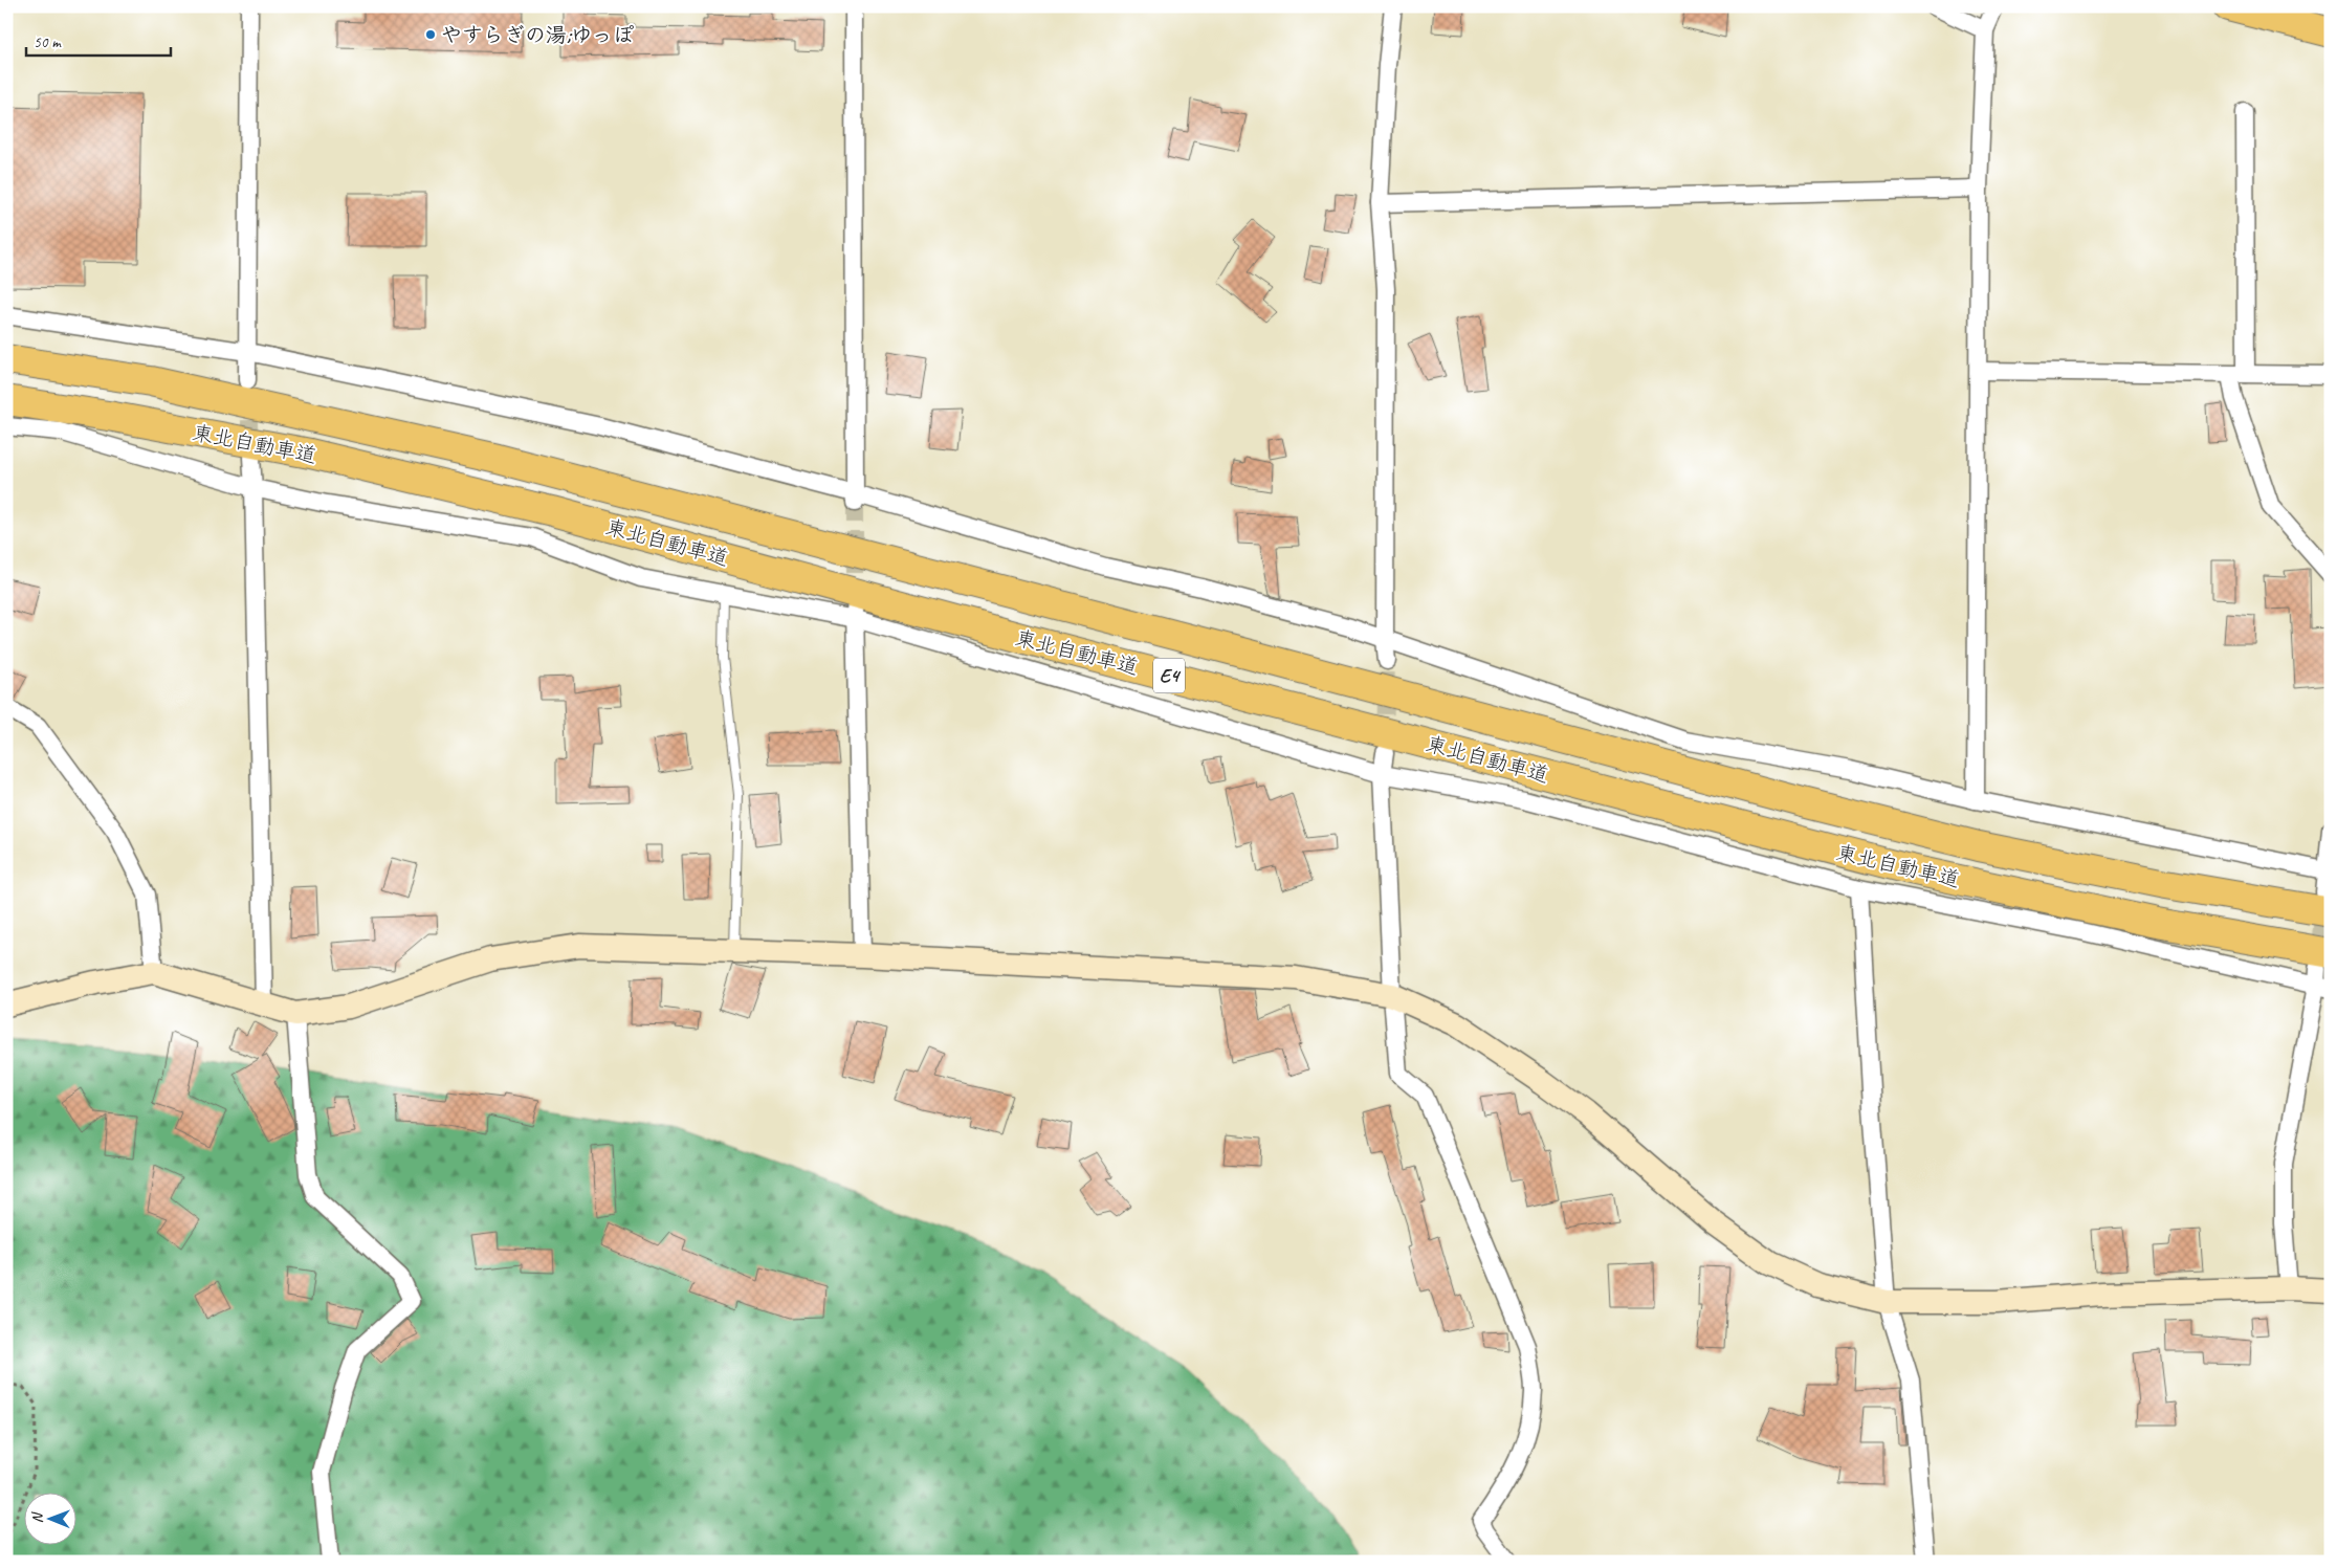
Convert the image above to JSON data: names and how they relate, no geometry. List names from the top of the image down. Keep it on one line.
{"streets":{"highway":["東北自動車道","E4"]},"places":["やすらぎの湯;ゆっぽ"],"scale_bar":"50 m","north":"left"}
